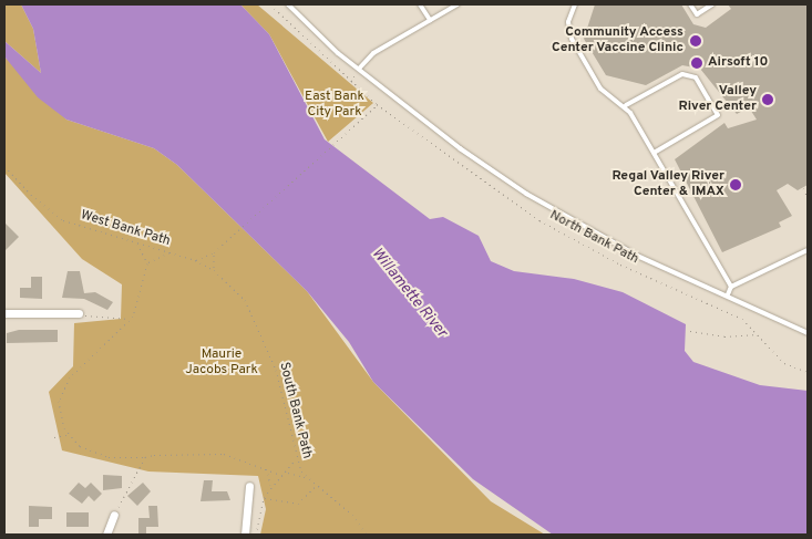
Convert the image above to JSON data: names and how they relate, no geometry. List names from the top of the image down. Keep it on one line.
{"streets":{"path":["West Bank Path","North Bank Path","South Bank Path"]},"crossings":[["West Bank Path","South Bank Path"]],"water":["Willamette River"],"parks":["East Bank City Park","Maurie Jacobs Park"],"places":["Community Access Center Vaccine Clinic","Airsoft 10","Valley River Center","Regal Valley River Center & IMAX"]}
